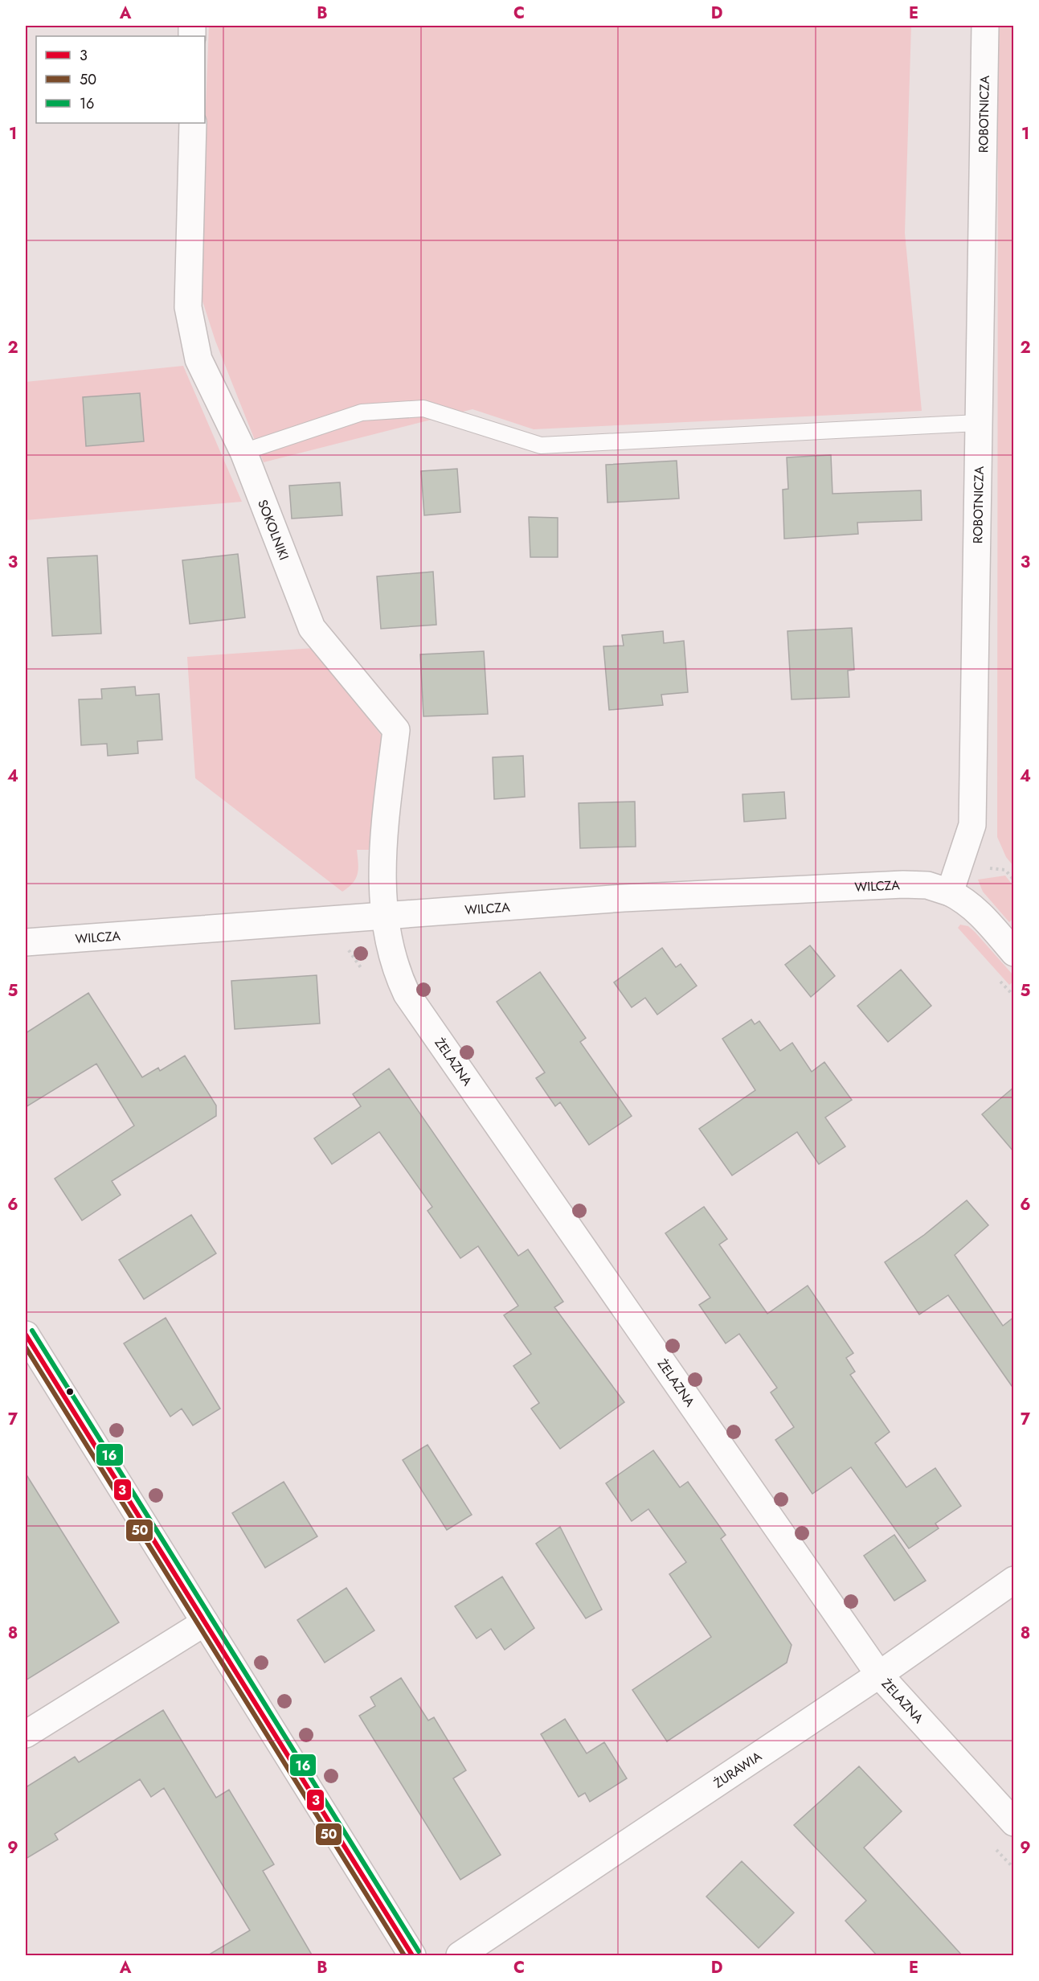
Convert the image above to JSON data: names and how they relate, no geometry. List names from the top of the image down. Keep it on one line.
{"streets":{"street":["ROBOTNICZA","SOKOLNIKI","WILCZA","ŻELAZNA","ŻURAWIA"]},"crossings":[["ROBOTNICZA","WILCZA"],["SOKOLNIKI","WILCZA"],["SOKOLNIKI","ŻELAZNA"],["WILCZA","ŻELAZNA"],["ŻELAZNA","ŻURAWIA"]],"lines":["transit line 16","transit line 3","transit line 50"],"legend":["3","50","16"],"grid":{"columns":["A","B","C","D","E"],"rows":["1","2","3","4","5","6","7","8","9"]}}
